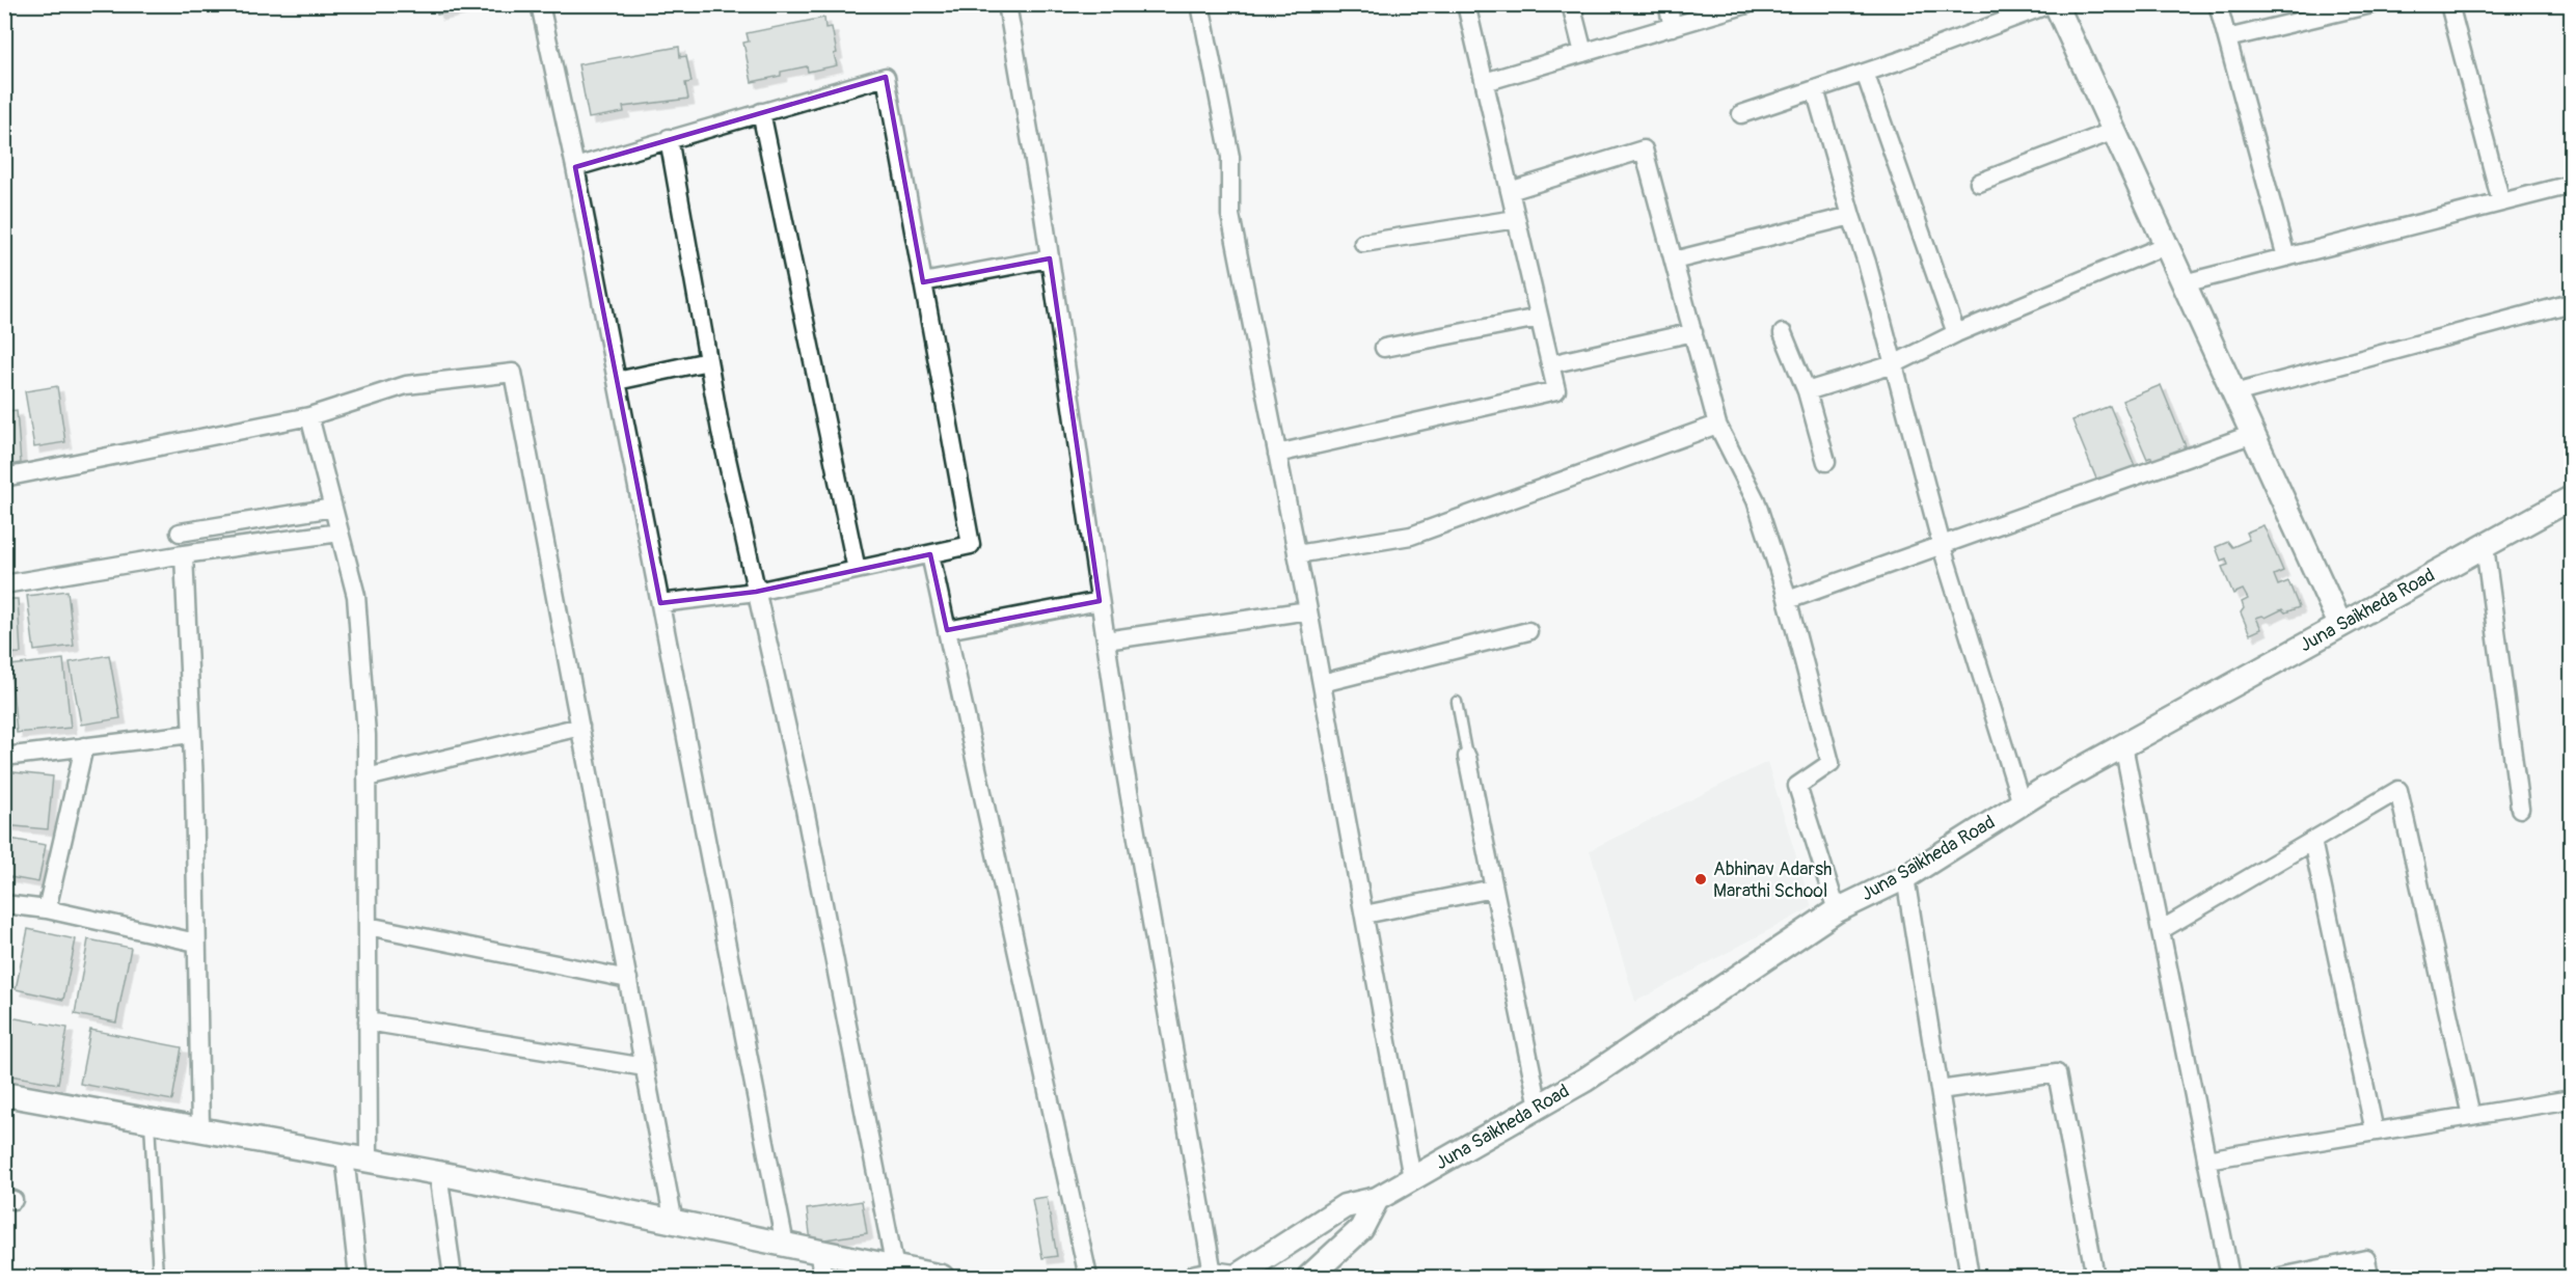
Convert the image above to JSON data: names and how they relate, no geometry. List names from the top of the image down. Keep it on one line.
{"streets":{"street":["Juna Saikheda Road"]},"places":["Abhinav Adarsh Marathi School"]}
